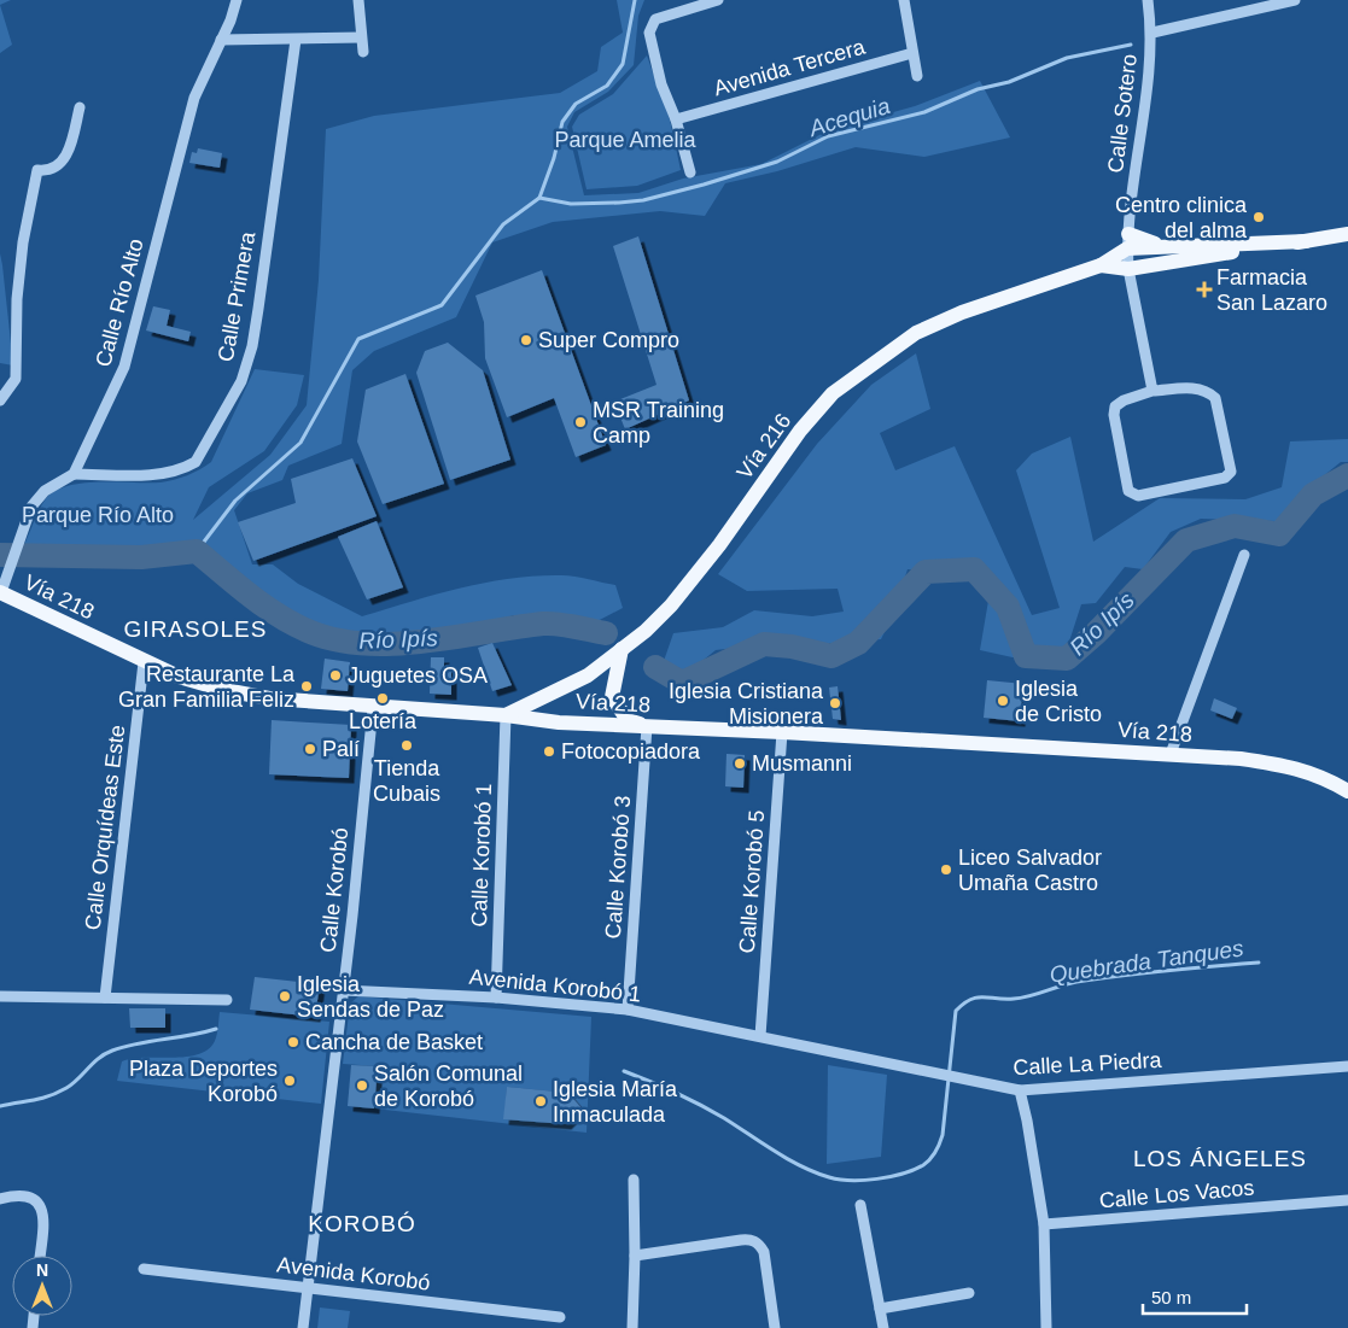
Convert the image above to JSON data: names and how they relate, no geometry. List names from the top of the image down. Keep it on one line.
{"streets":{"main road":["Vía 216","Vía 218"],"street":["Avenida Tercera","Calle Sotero","Calle Primera","Calle Río Alto","Calle Orquídeas Este","Calle Korobó 1","Calle Korobó 3","Calle Korobó 5","Calle Korobó","Avenida Korobó 1","Calle La Piedra","Calle Los Vacos","Avenida Korobó"]},"crossings":[["Calle Sotero","Vía 216"],["Calle Primera","Calle Río Alto"],["Vía 216","Vía 218"],["Vía 216","Calle Korobó 1"],["Vía 218","Calle Orquídeas Este"],["Vía 218","Calle Korobó 1"],["Vía 218","Calle Korobó 3"],["Vía 218","Calle Korobó 5"],["Vía 218","Calle Korobó"],["Calle Korobó 1","Avenida Korobó 1"],["Calle Korobó 3","Avenida Korobó 1"],["Calle Korobó 5","Avenida Korobó 1"],["Calle Korobó 5","Calle La Piedra"],["Calle Korobó","Avenida Korobó 1"],["Calle Korobó","Avenida Korobó"],["Avenida Korobó 1","Calle La Piedra"]],"districts":["GIRASOLES","LOS ÁNGELES","KOROBÓ"],"water":["Acequia","Río Ipís","Quebrada Tanques"],"parks":["Parque Amelia","Parque Río Alto"],"places":{"other":["Centro clinica del alma","Super Compro","MSR Training Camp","Juguetes OSA","Restaurante La Gran Familia Feliz","Lotería","Iglesia de Cristo","Iglesia Cristiana Misionera","Tienda Cubais","Palí","Fotocopiadora","Musmanni","Liceo Salvador Umaña Castro","Iglesia Sendas de Paz","Cancha de Basket","Plaza Deportes Korobó","Salón Comunal de Korobó","Iglesia María Inmaculada"],"health":["Farmacia San Lazaro"]},"scale_bar":"50 m","north":"top"}
